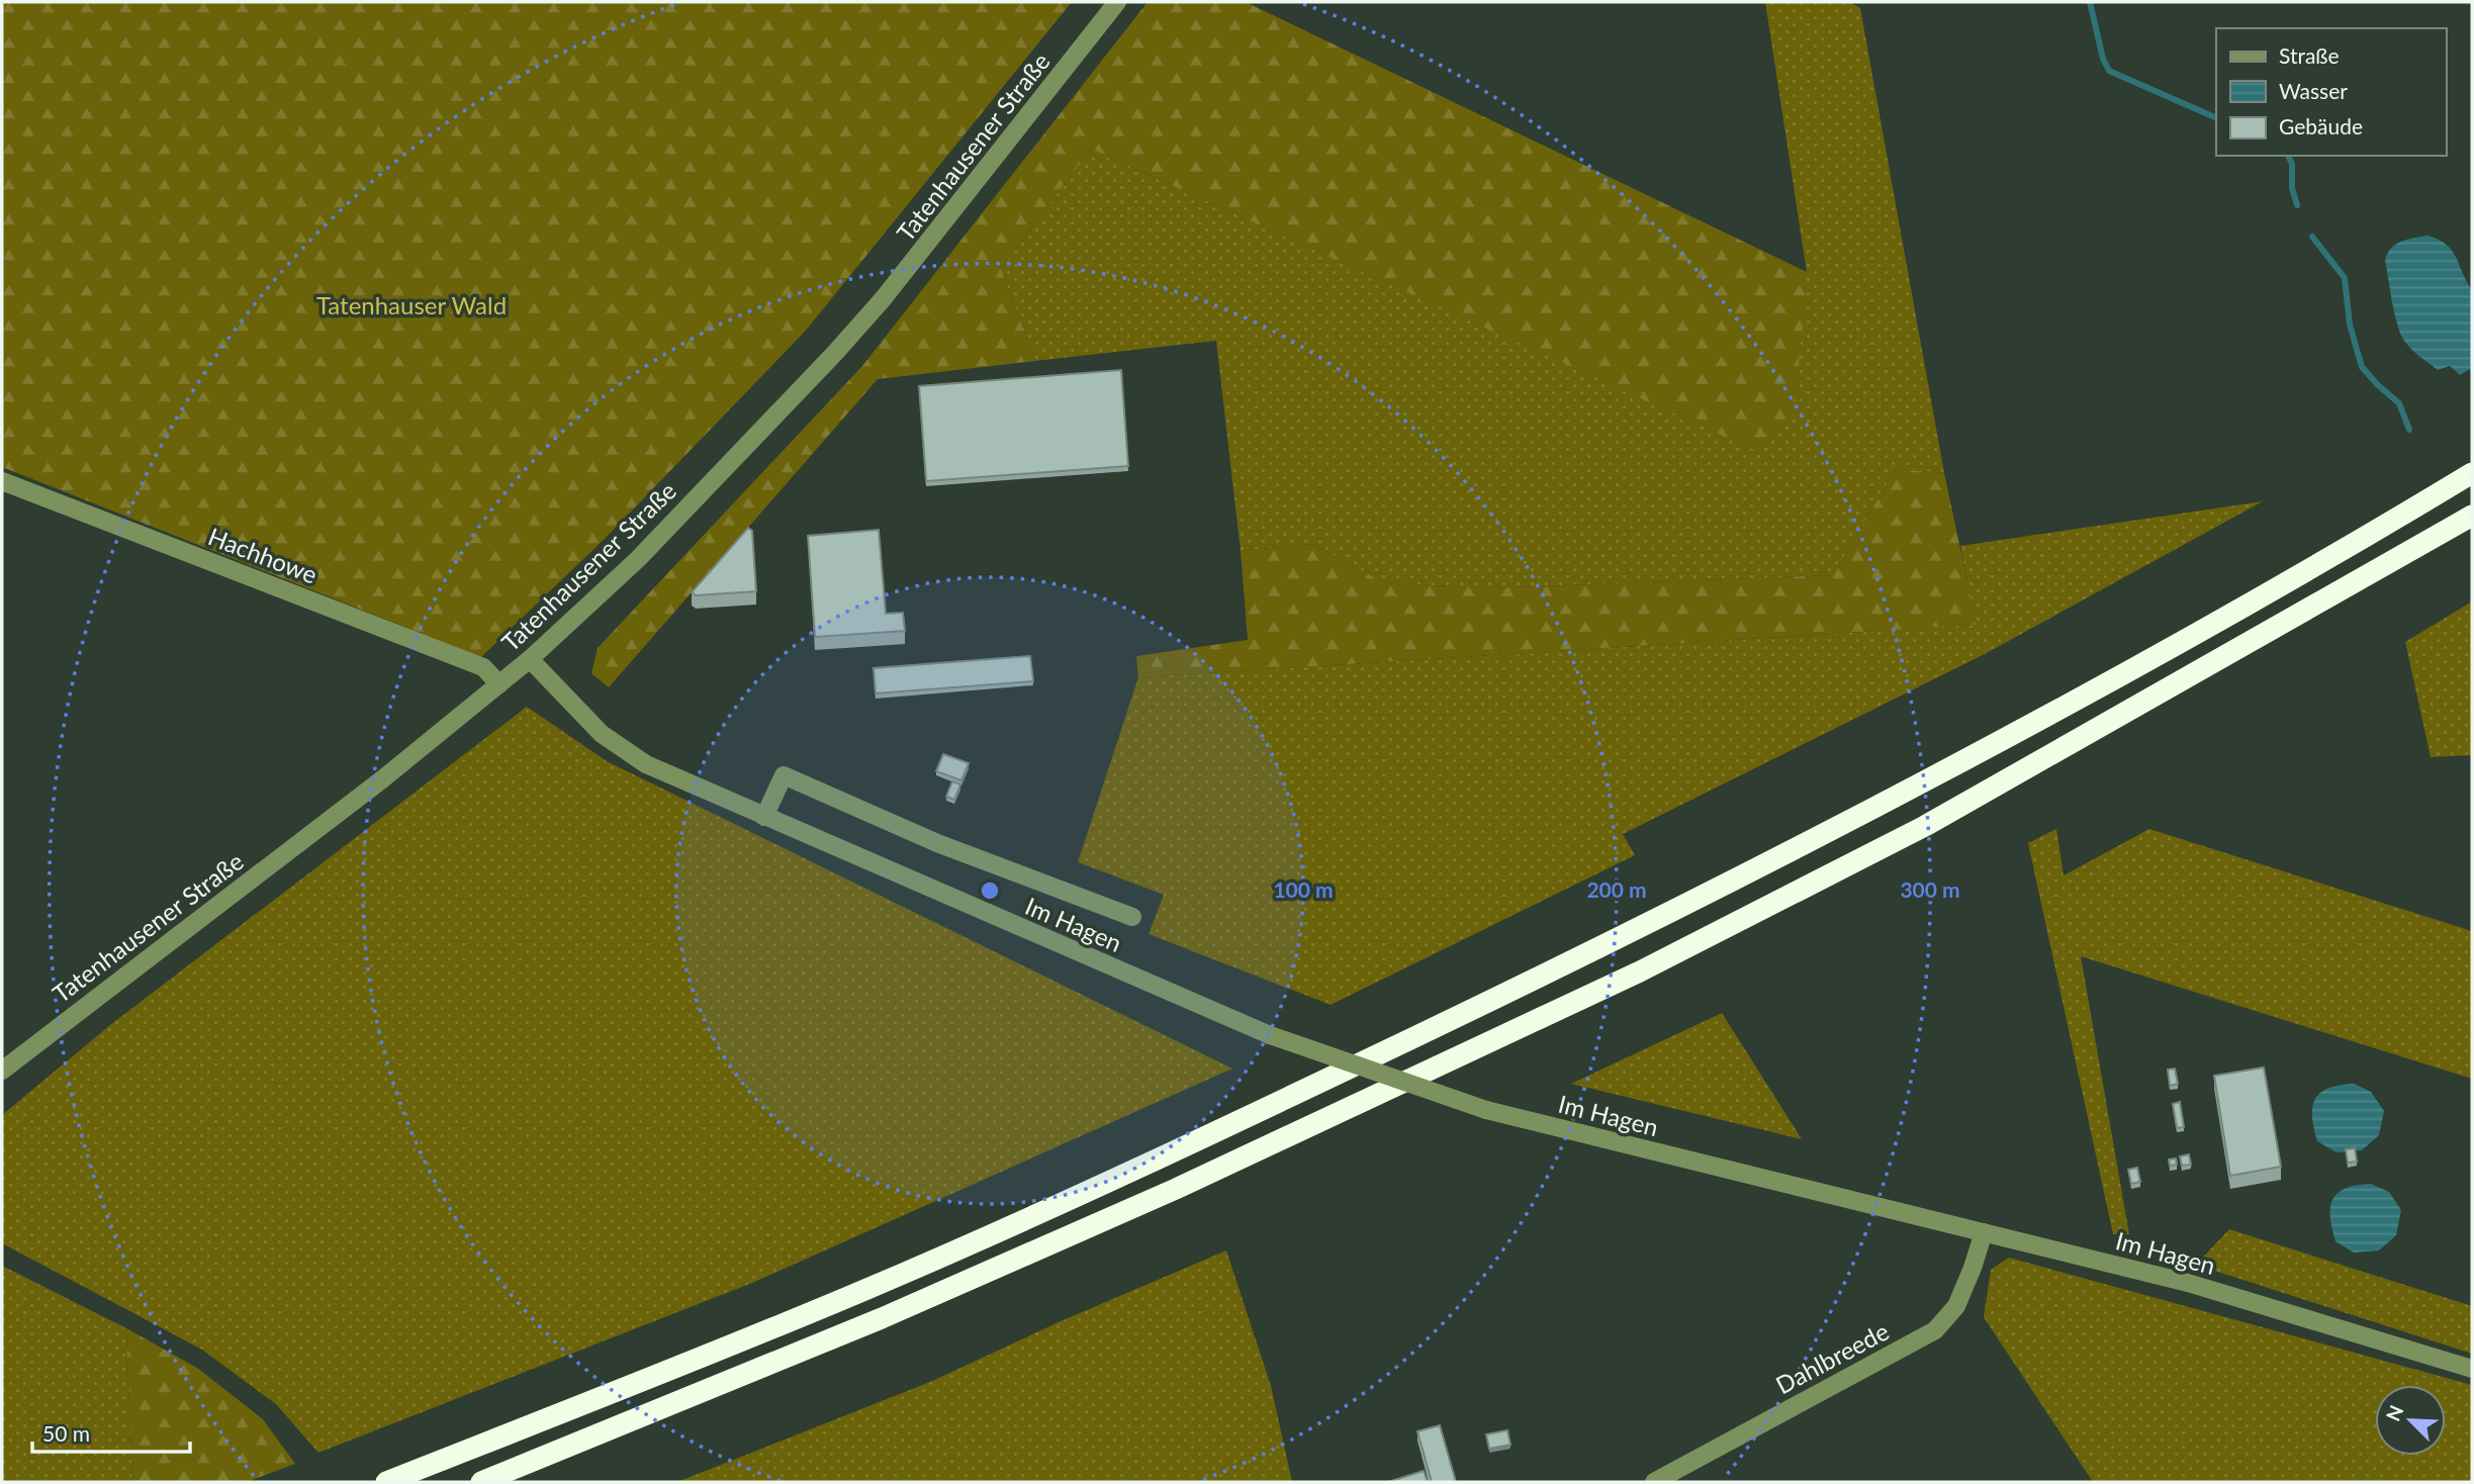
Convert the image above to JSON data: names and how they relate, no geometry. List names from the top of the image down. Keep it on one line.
{"streets":{"street":["Tatenhausener Straße","Hachhowe","Im Hagen","Dahlbreede"]},"crossings":[["Tatenhausener Straße","Hachhowe"],["Tatenhausener Straße","Im Hagen"],["Im Hagen","Dahlbreede"]],"parks":["Tatenhauser Wald"],"legend":["Straße","Wasser","Gebäude"],"scale_bar":"50 m","north":"top left","rings":["100 m","200 m","300 m"]}
